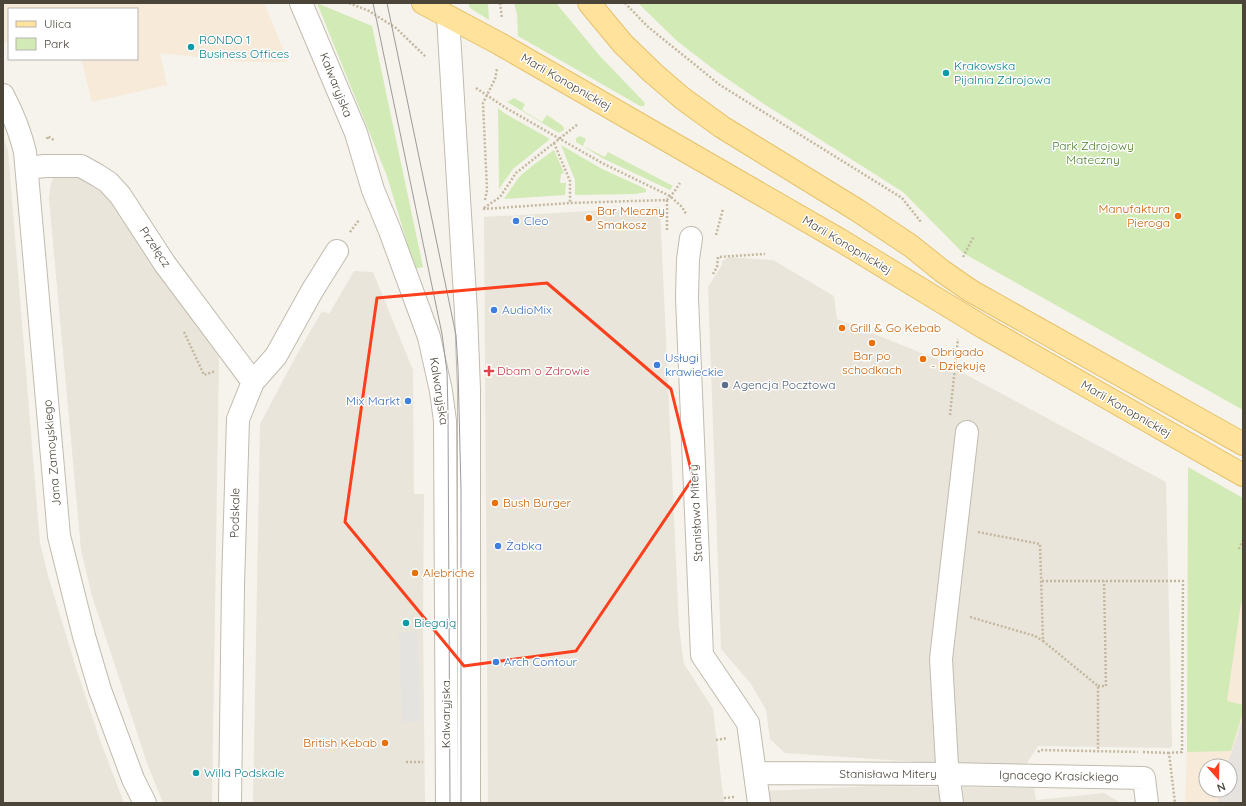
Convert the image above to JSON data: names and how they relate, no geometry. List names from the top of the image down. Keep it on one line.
{"streets":{"main road":["Marii Konopnickiej"],"street":["Kalwaryjska","Przełęcz","Jana Zamoyskiego","Podskale","Stanisława Mitery","Ignacego Krasickiego"]},"crossings":[["Marii Konopnickiej","Kalwaryjska"],["Przełęcz","Jana Zamoyskiego"],["Przełęcz","Podskale"],["Stanisława Mitery","Ignacego Krasickiego"]],"parks":["Park Zdrojowy Mateczny"],"places":{"other":["RONDO 1 Business Offices","Krakowska Pijalnia Zdrojowa","Manufaktura Pieroga","Bar Mleczny Smakosz","Cleo","AudioMix","Grill & Go Kebab","Bar po schodkach","Obrigado - Dziękuję","Usługi krawieckie","Agencja Pocztowa","Mix Markt","Bush Burger","Żabka","Alebriche","Biegają","Arch Contour","British Kebab","Willa Podskale"],"health":["Dbam o Zdrowie"]},"legend":["Ulica","Park"],"north":"bottom"}
